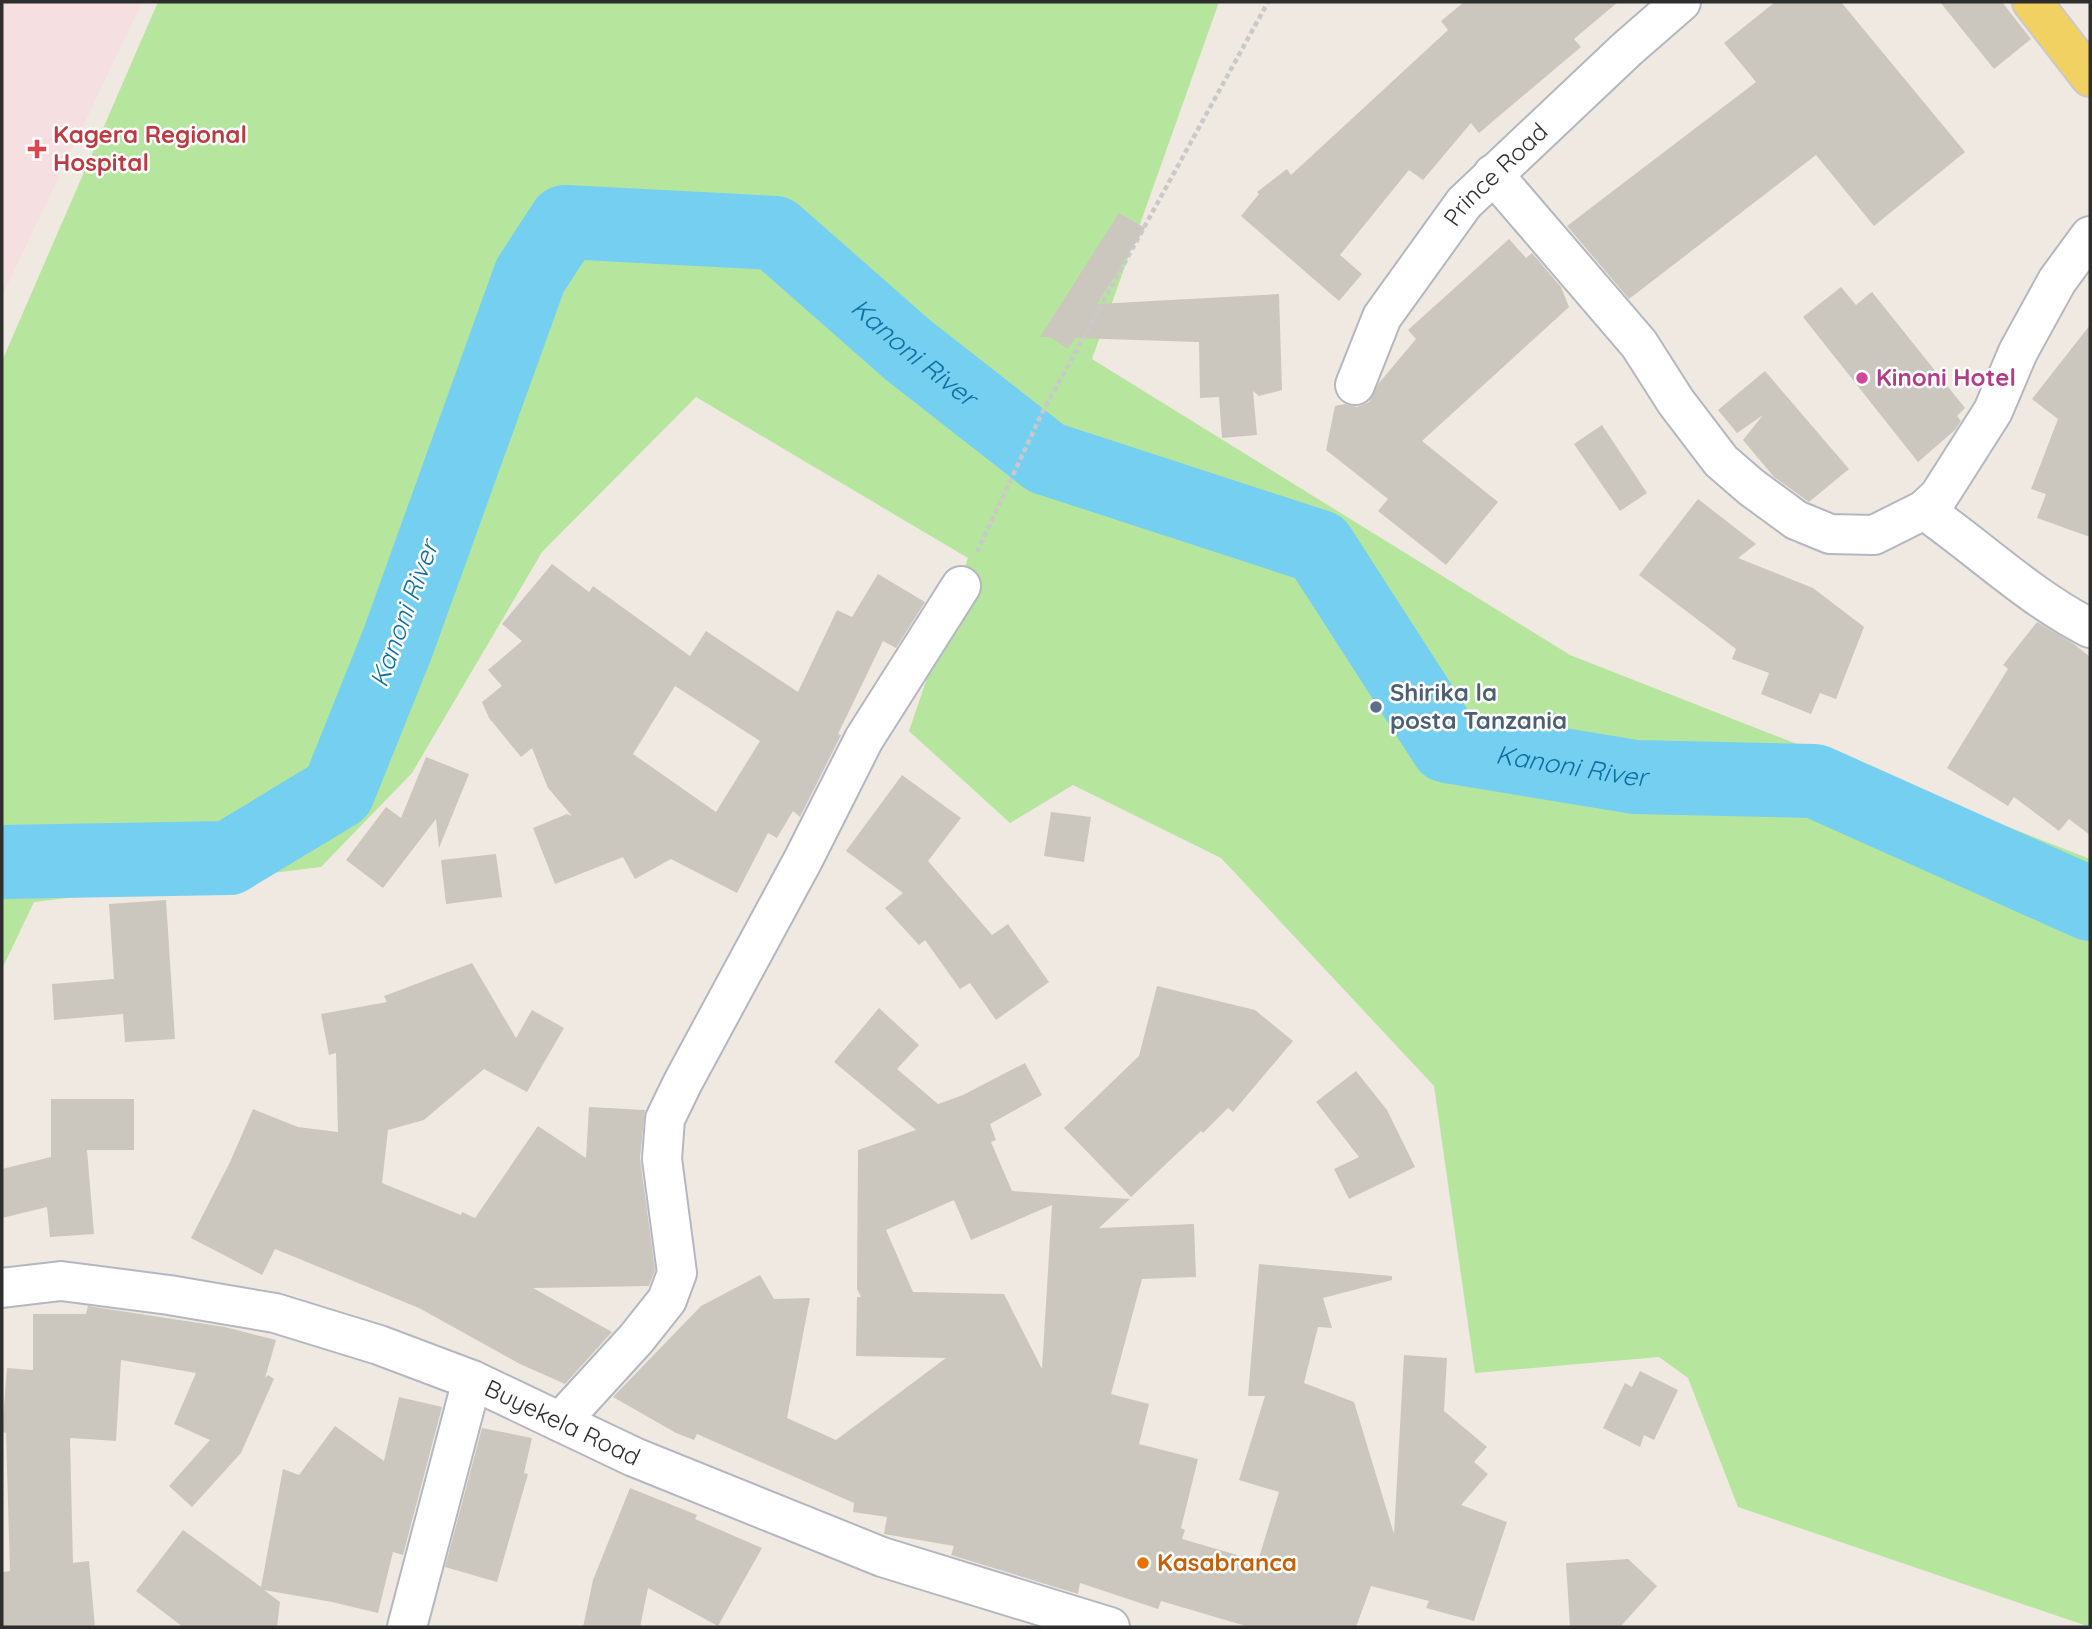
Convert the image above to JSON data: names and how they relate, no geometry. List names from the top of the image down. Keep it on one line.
{"streets":{"street":["Prince Road","Buyekela Road"]},"water":["Kanoni River"],"places":{"health":["Kagera Regional Hospital"],"other":["Kinoni Hotel","Shirika la posta Tanzania","Kasabranca"]}}
